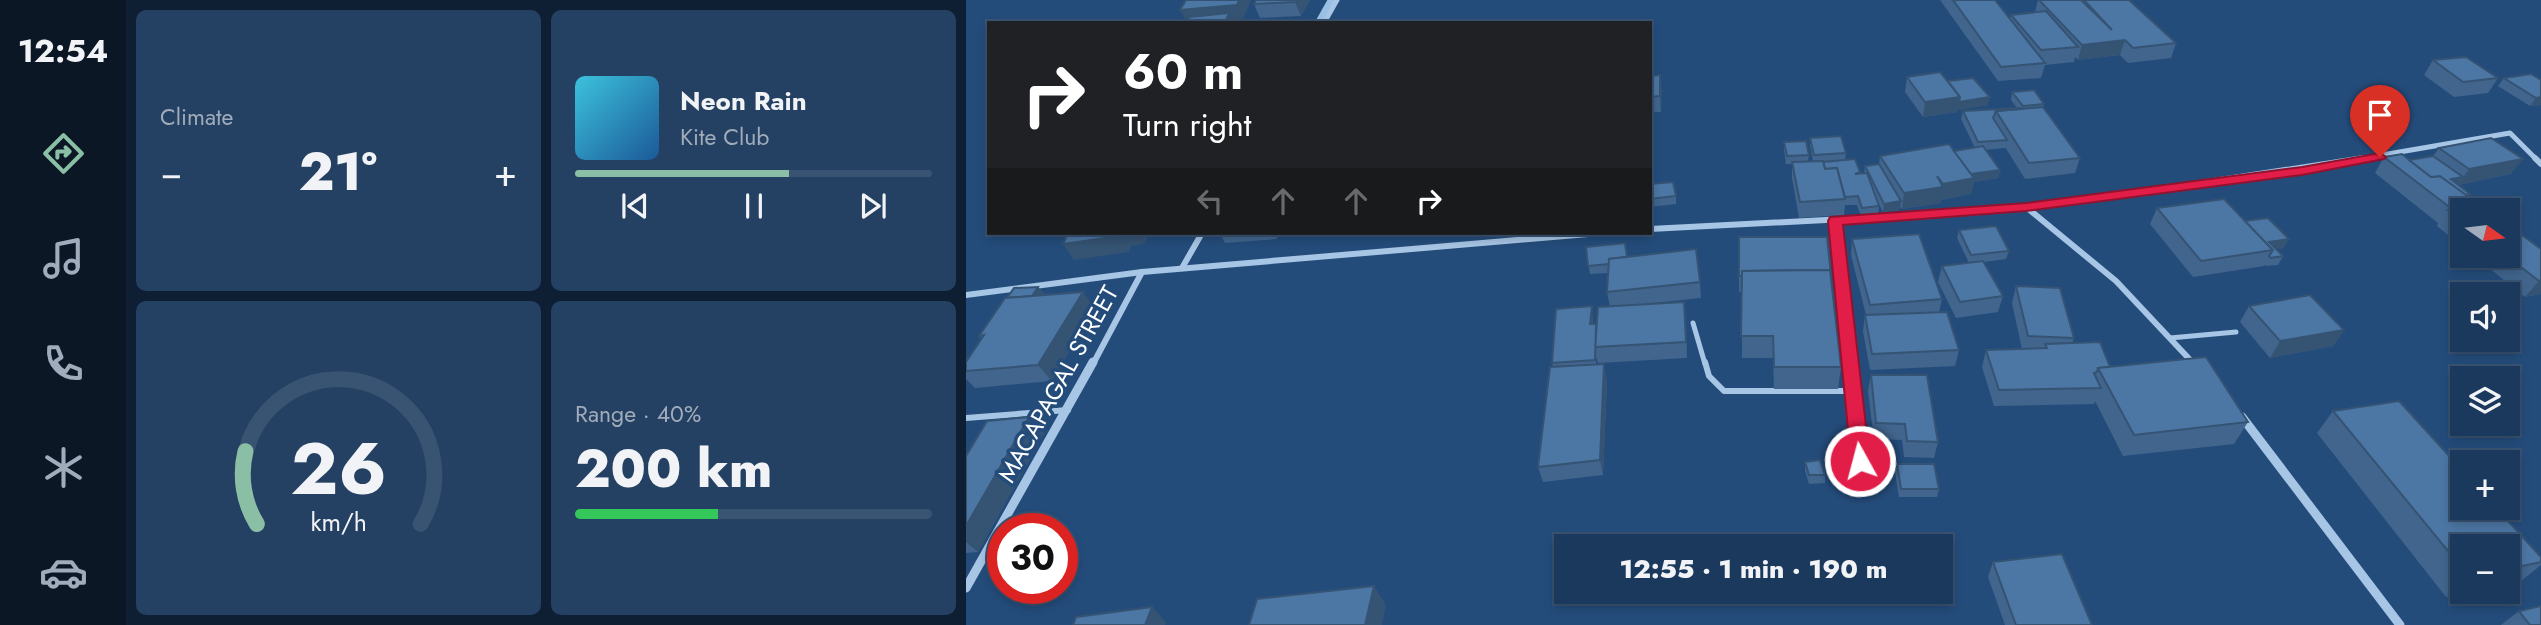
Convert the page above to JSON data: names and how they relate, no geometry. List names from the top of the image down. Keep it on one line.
{"streets":{"street":["MACAPAGAL STREET"]},"north":"right","page":{"tabs":"12:54","tile":["Climate",["Range · 40%","200 km"]],"turn":["60 m","Turn right"],"song":["Neon Rain","Kite Club"],"heat":["−","21°","+"],"map_buttons":["+","−"],"limit":"30","trip":"12:55 · 1 min · 190 m","gauge":["26","km/h"]}}
